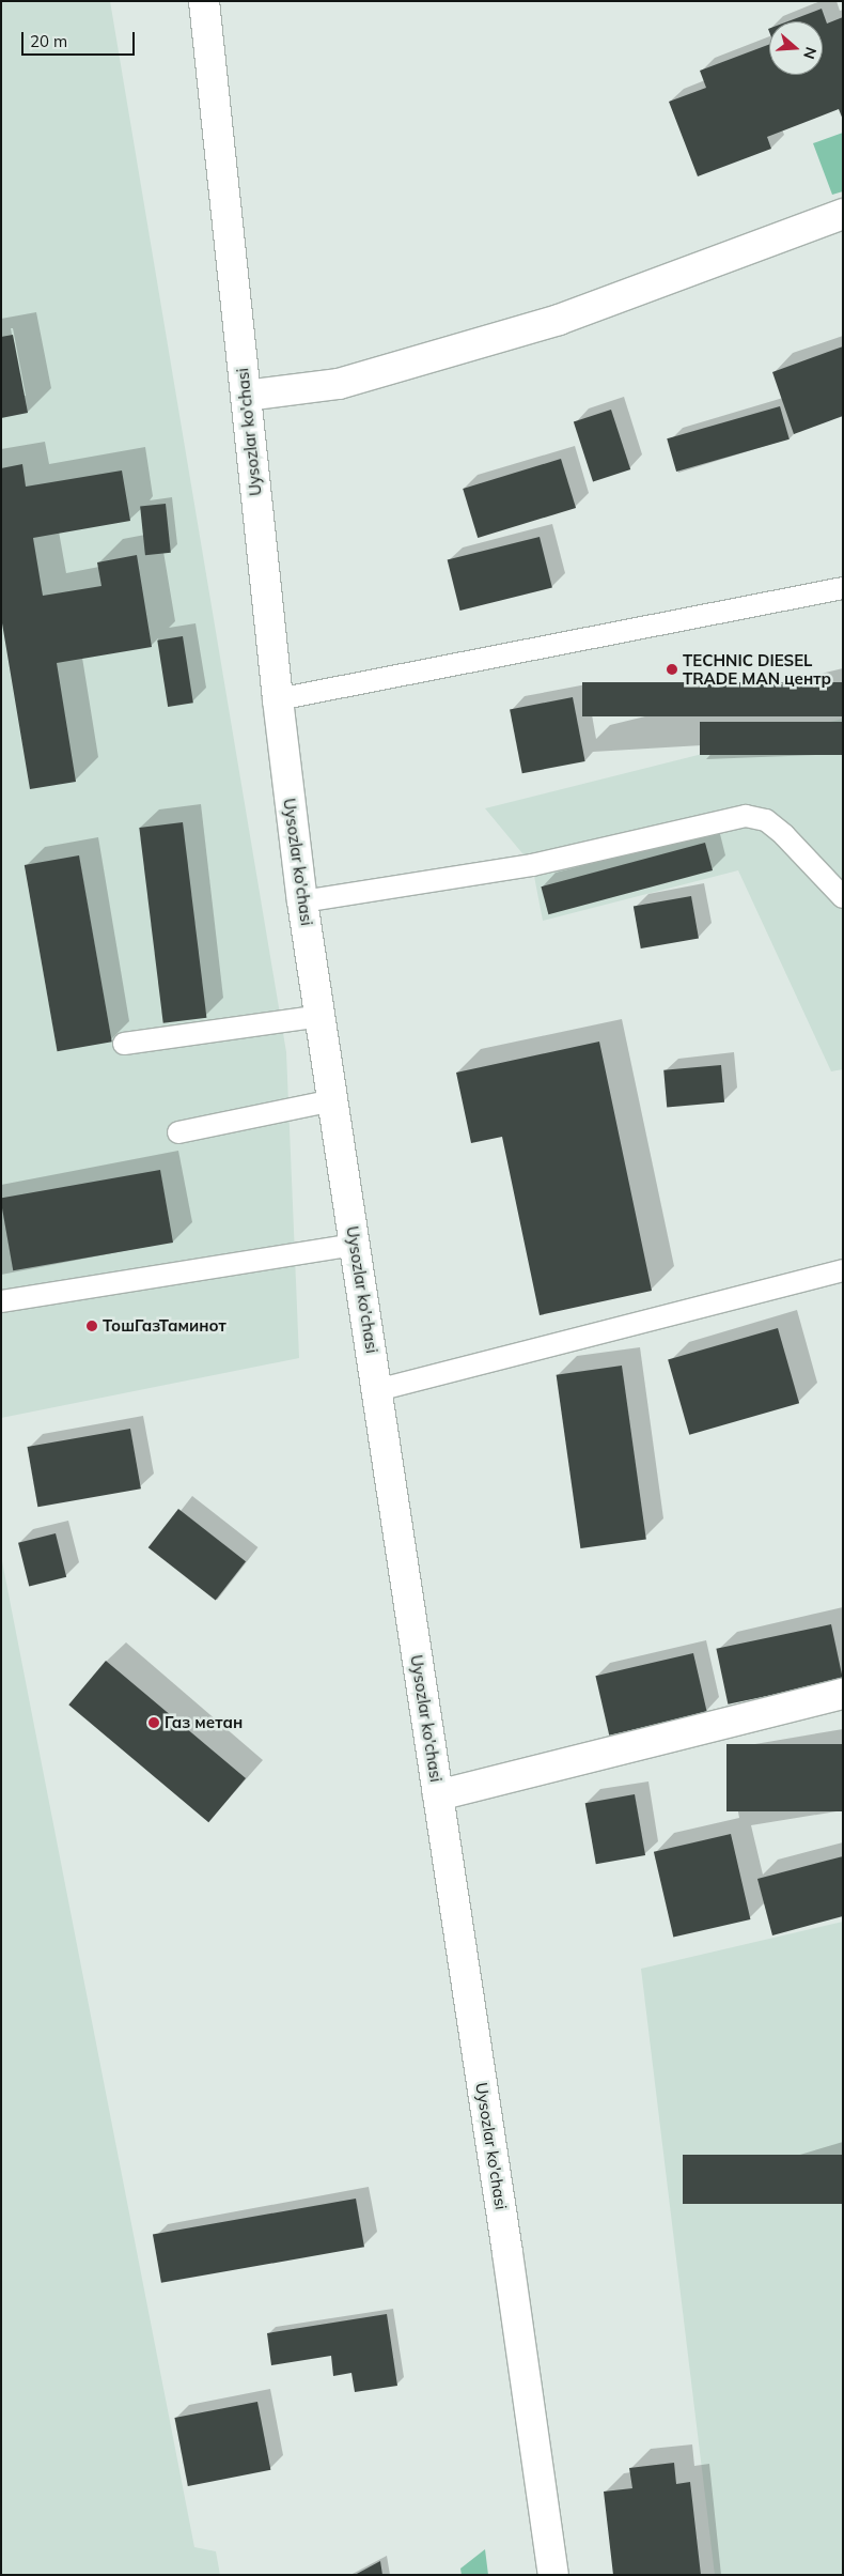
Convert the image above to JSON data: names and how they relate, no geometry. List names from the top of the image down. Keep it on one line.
{"streets":{"main road":["Uysozlar ko'chasi"]},"places":["TECHNIC DIESEL TRADE MAN центр","ТошГазТаминот","Газ метан"],"scale_bar":"20 m","north":"right"}
